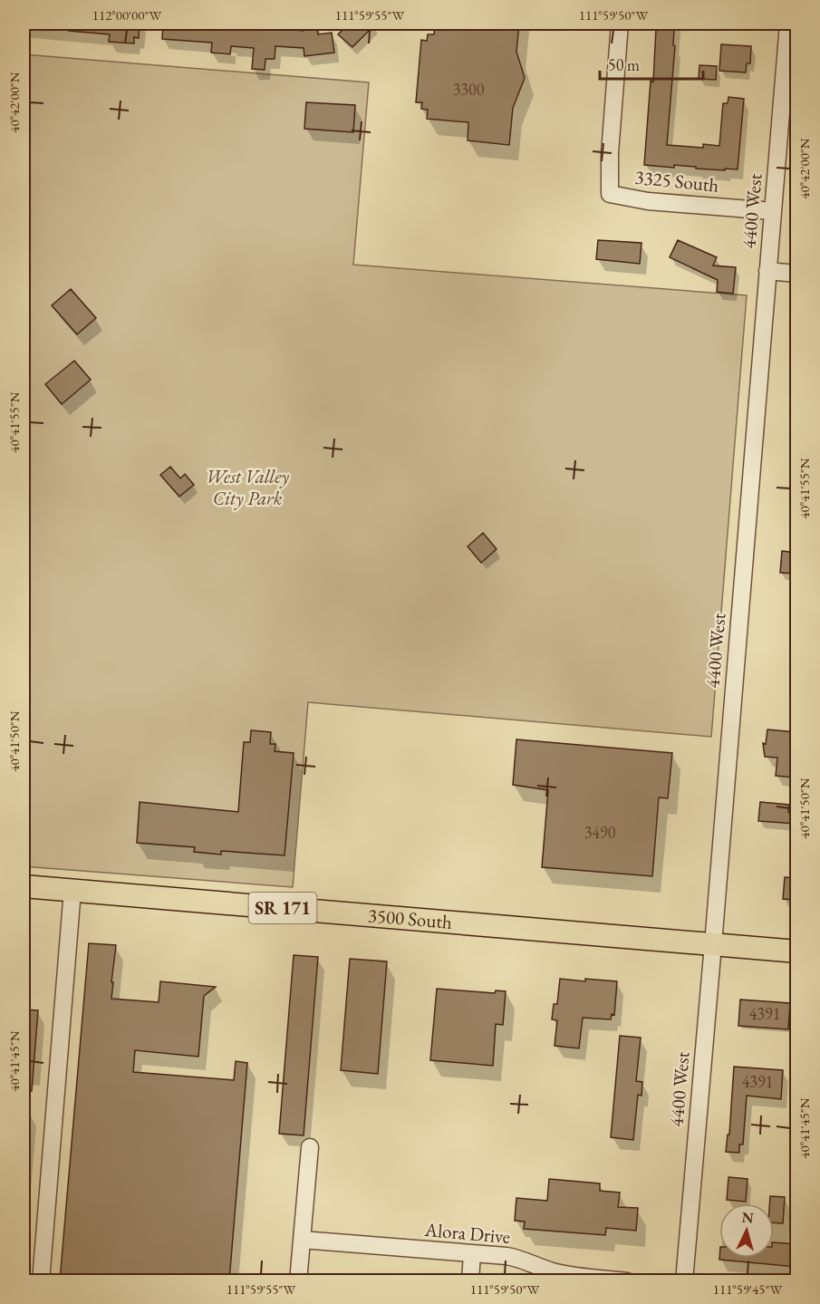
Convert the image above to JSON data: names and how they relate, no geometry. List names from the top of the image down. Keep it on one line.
{"streets":{"main road":["SR 171","3500 South"],"street":["3325 South","4400 West","Alora Drive"]},"crossings":[["3325 South","4400 West"],["4400 West","3500 South"]],"parks":["West Valley City Park"],"house_numbers":["3300","3490","4391","4391"],"scale_bar":"50 m","north":"top","coordinates":["112°00'00\"W","111°59'55\"W","111°59'50\"W","40°42'00\"N","40°41'55\"N","40°41'50\"N","40°41'45\"N","111°59'45\"W"]}
